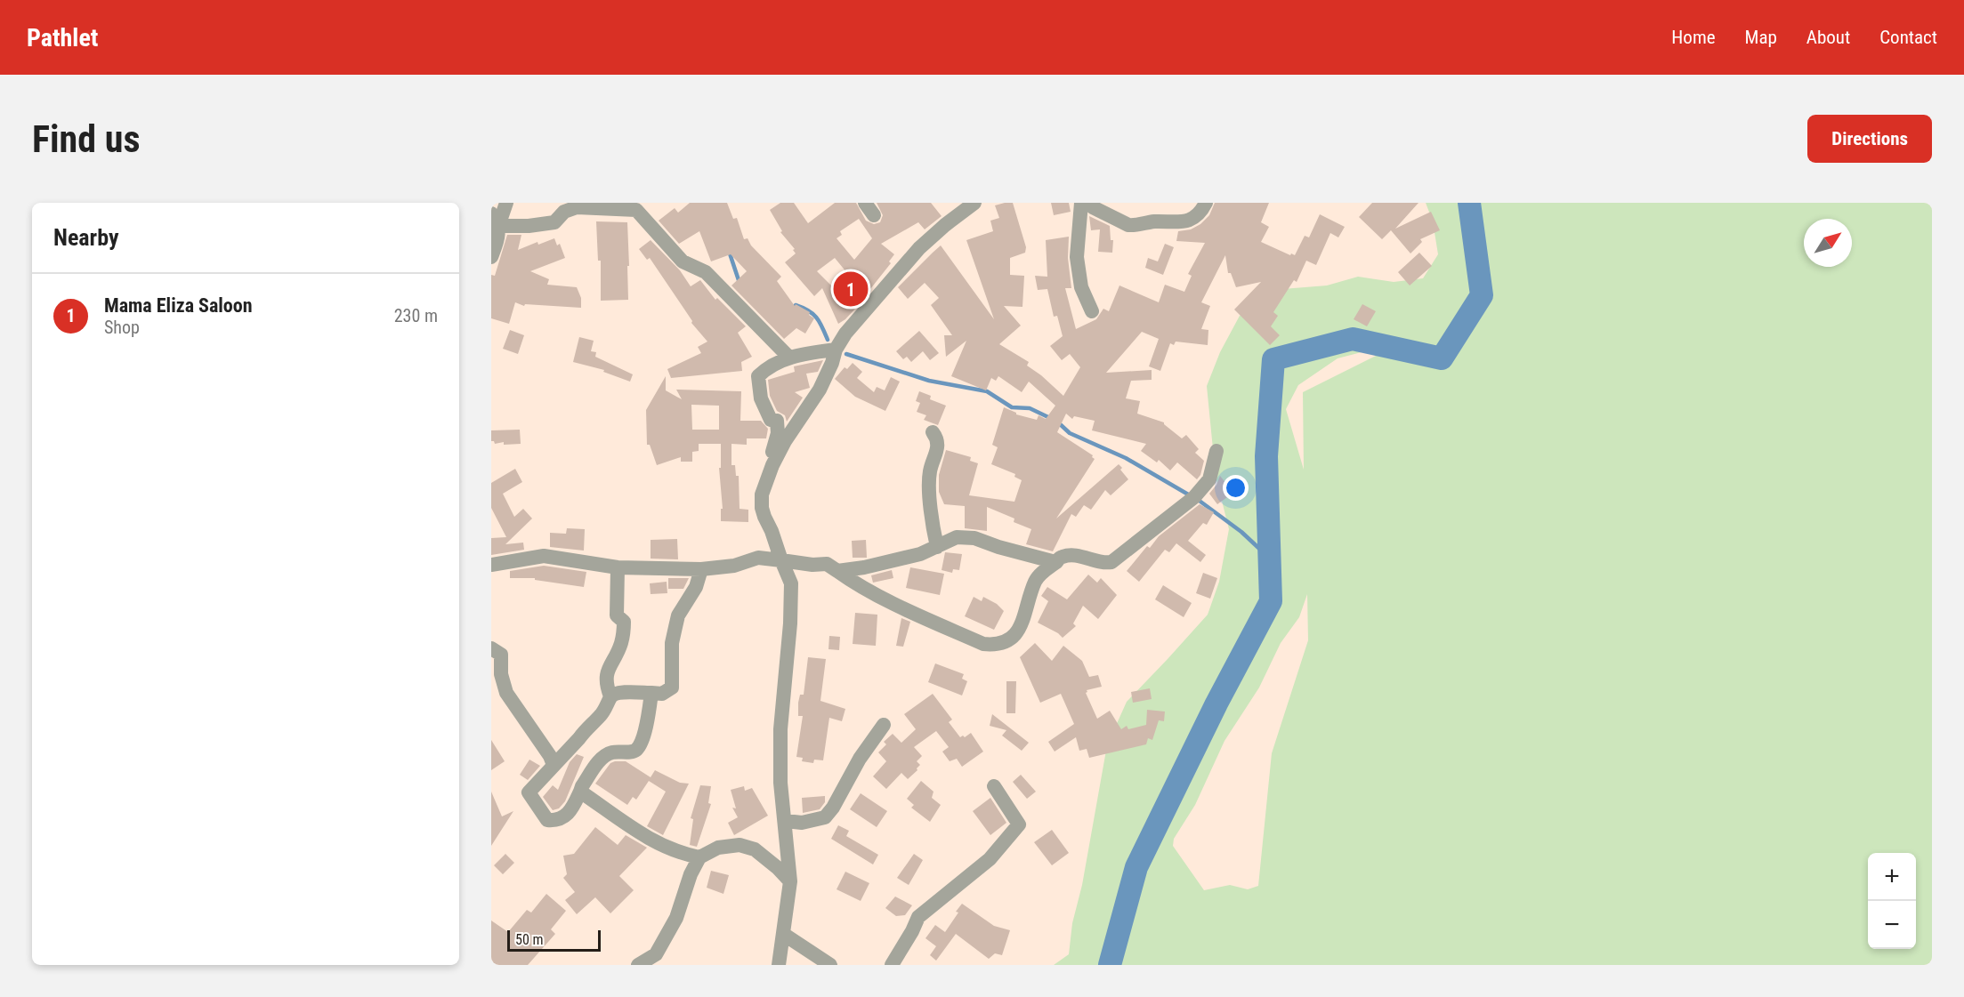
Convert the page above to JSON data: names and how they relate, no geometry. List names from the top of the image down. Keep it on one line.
{"scale_bar":"50 m","north":"top right","page":{"header":"Pathlet","nav":["Home","Map","About","Contact"],"buttons":"Directions","title":"Find us","heading":"Nearby","pins":"1","list":[{"mark":"1","name":"Mama Eliza Saloon","note":"Shop","value":"230 m"}],"map_buttons":["+","−"],"scale":"50 m"}}
